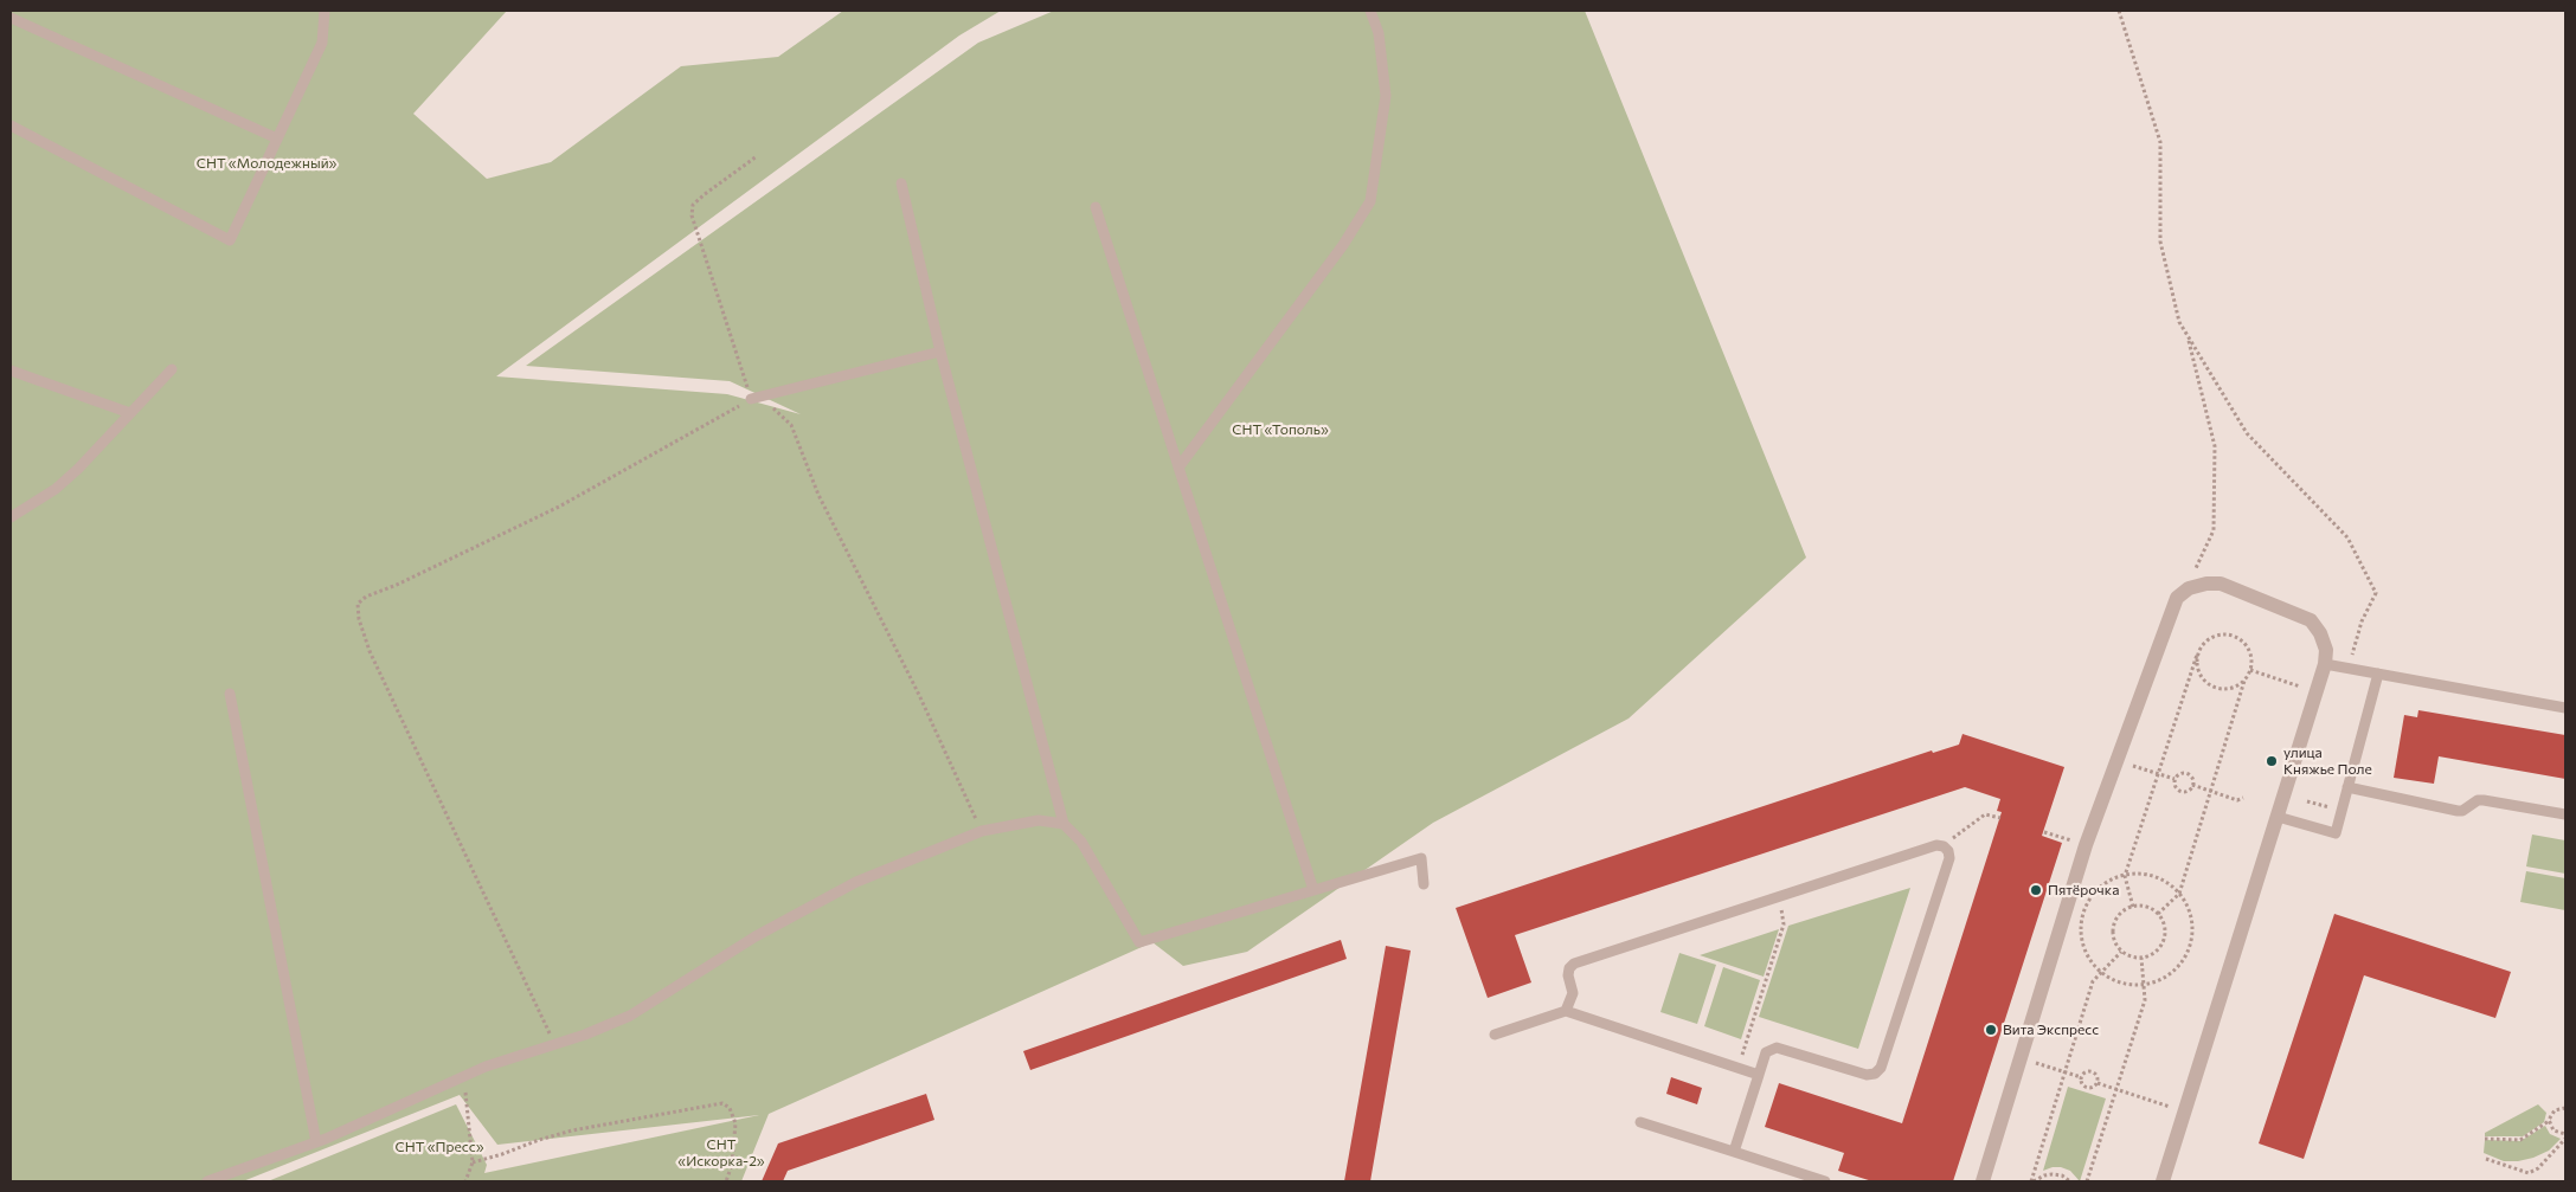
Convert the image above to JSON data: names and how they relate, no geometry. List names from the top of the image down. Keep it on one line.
{"parks":["СНТ «Молодежный»","СНТ «Тополь»","СНТ «Искорка-2»","СНТ «Пресс»"],"places":["улица Княжье Поле","Пятёрочка","Вита Экспресс"]}
